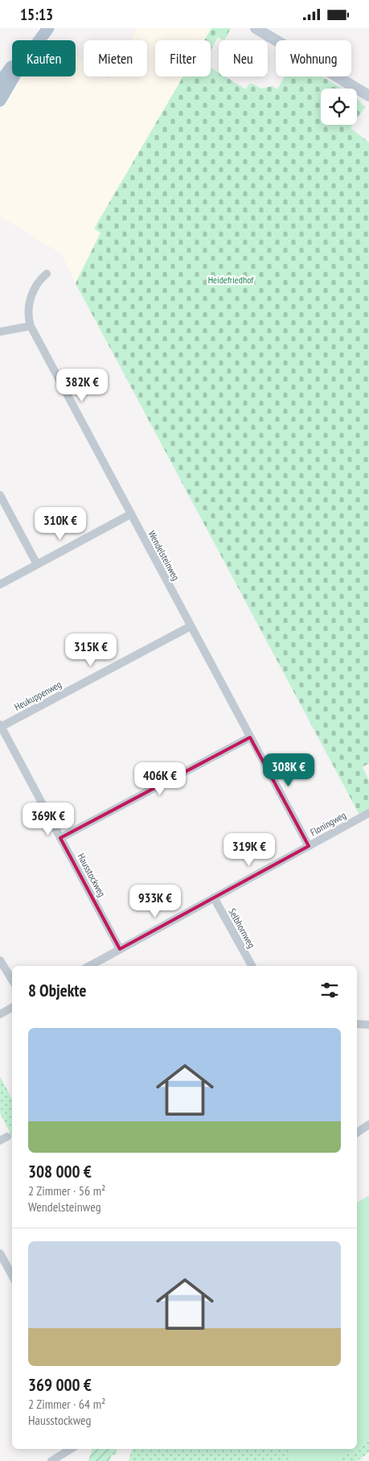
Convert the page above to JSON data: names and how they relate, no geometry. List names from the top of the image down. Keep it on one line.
{"streets":{"street":["Wendelsteinweg","Heukuppenweg","Floningweg","Hausstockweg","Selbhornweg"]},"crossings":[["Wendelsteinweg","Heukuppenweg"],["Wendelsteinweg","Floningweg"],["Heukuppenweg","Hausstockweg"],["Floningweg","Hausstockweg"],["Floningweg","Selbhornweg"]],"parks":["Heidefriedhof"],"page":{"status":"15:13","chip":["Kaufen","Mieten","Filter","Neu","Wohnung"],"price":["382K €","310K €","315K €","308K €","406K €","369K €","319K €","933K €"],"heading":"8 Objekte","list":[{"name":"308 000 €","note":"2 Zimmer · 56 m² · Wendelsteinweg"},{"name":"369 000 €","note":"2 Zimmer · 64 m² · Hausstockweg"}]}}
